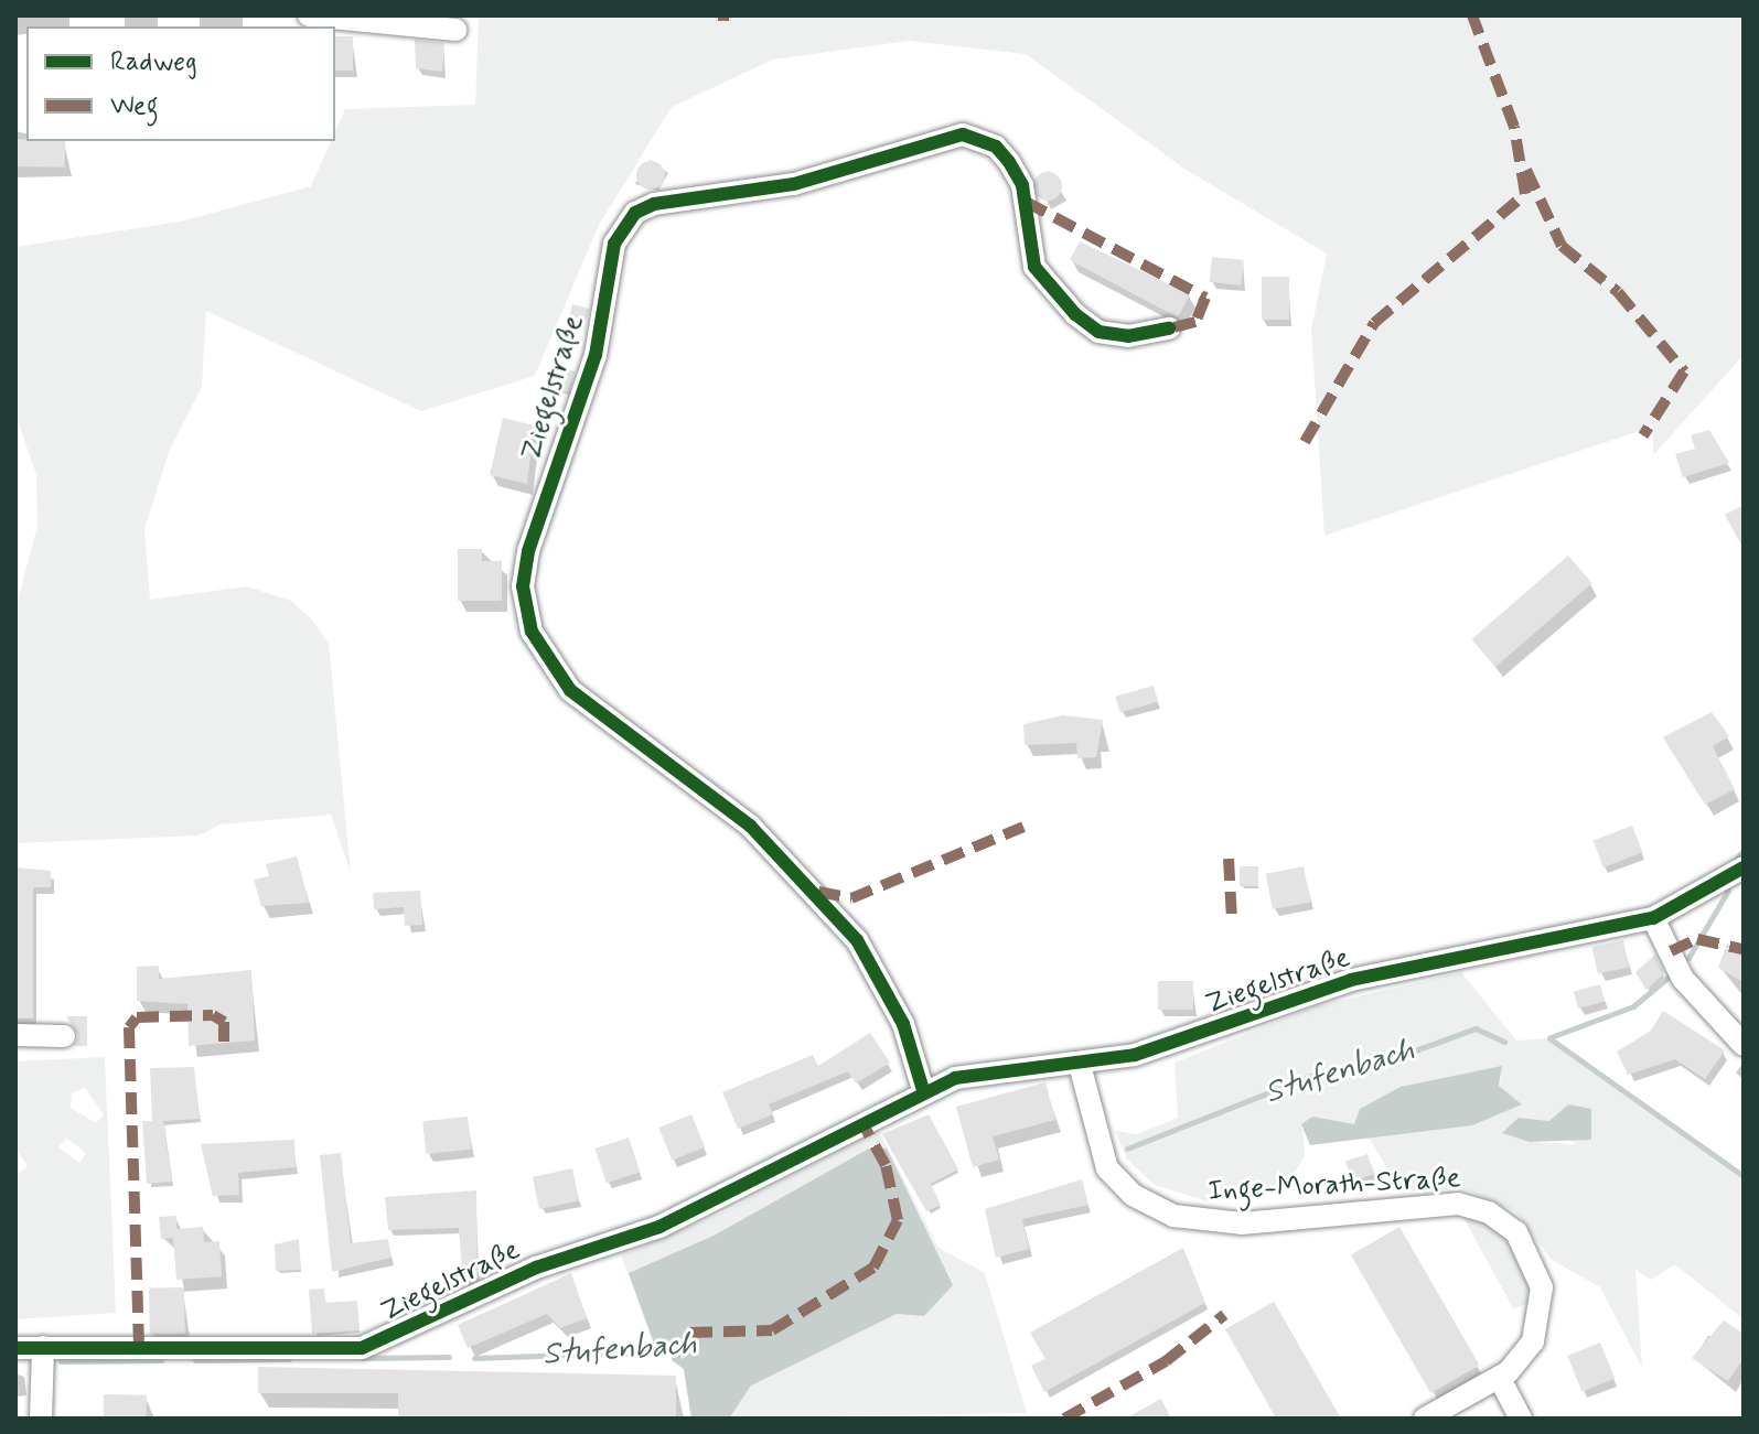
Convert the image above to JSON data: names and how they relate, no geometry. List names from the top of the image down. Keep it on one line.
{"streets":{"street":["Ziegelstraße","Inge-Morath-Straße"]},"crossings":[["Ziegelstraße","Inge-Morath-Straße"]],"water":["Stufenbach"],"legend":["Radweg","Weg"]}
